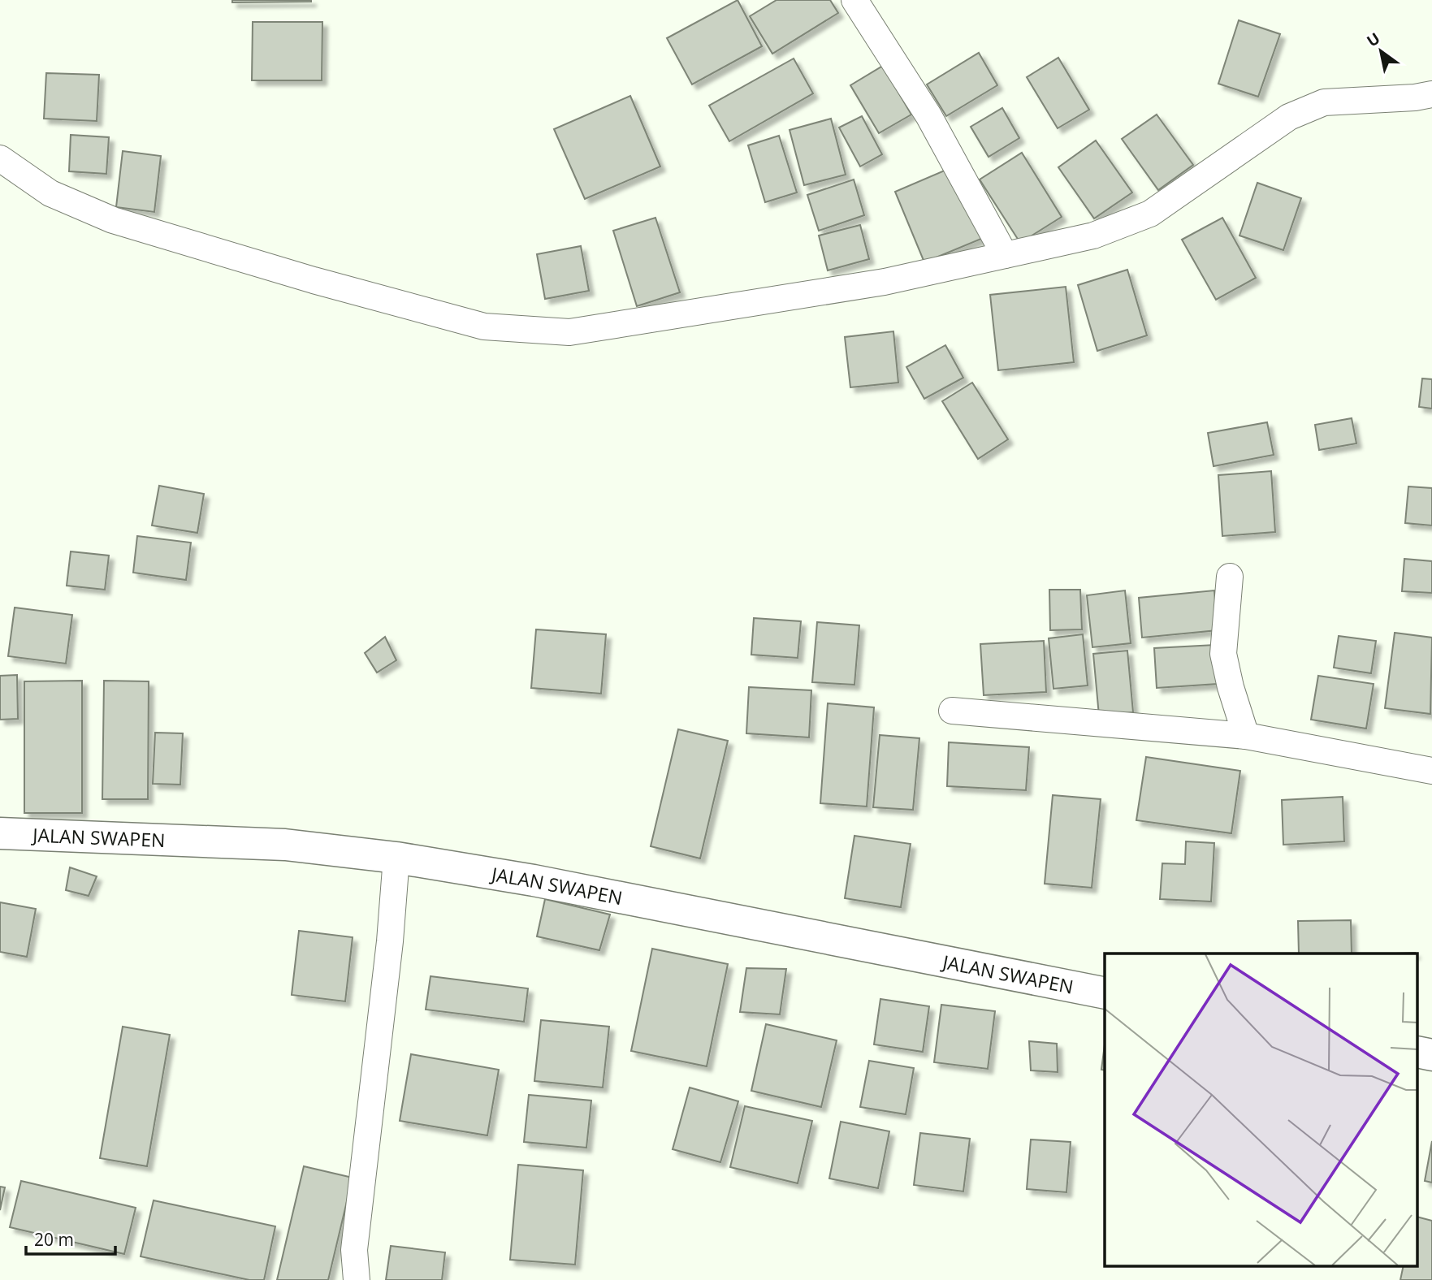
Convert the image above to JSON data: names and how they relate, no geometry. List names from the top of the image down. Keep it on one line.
{"streets":{"main road":["JALAN SWAPEN"]},"scale_bar":"20 m","north":"top left"}
